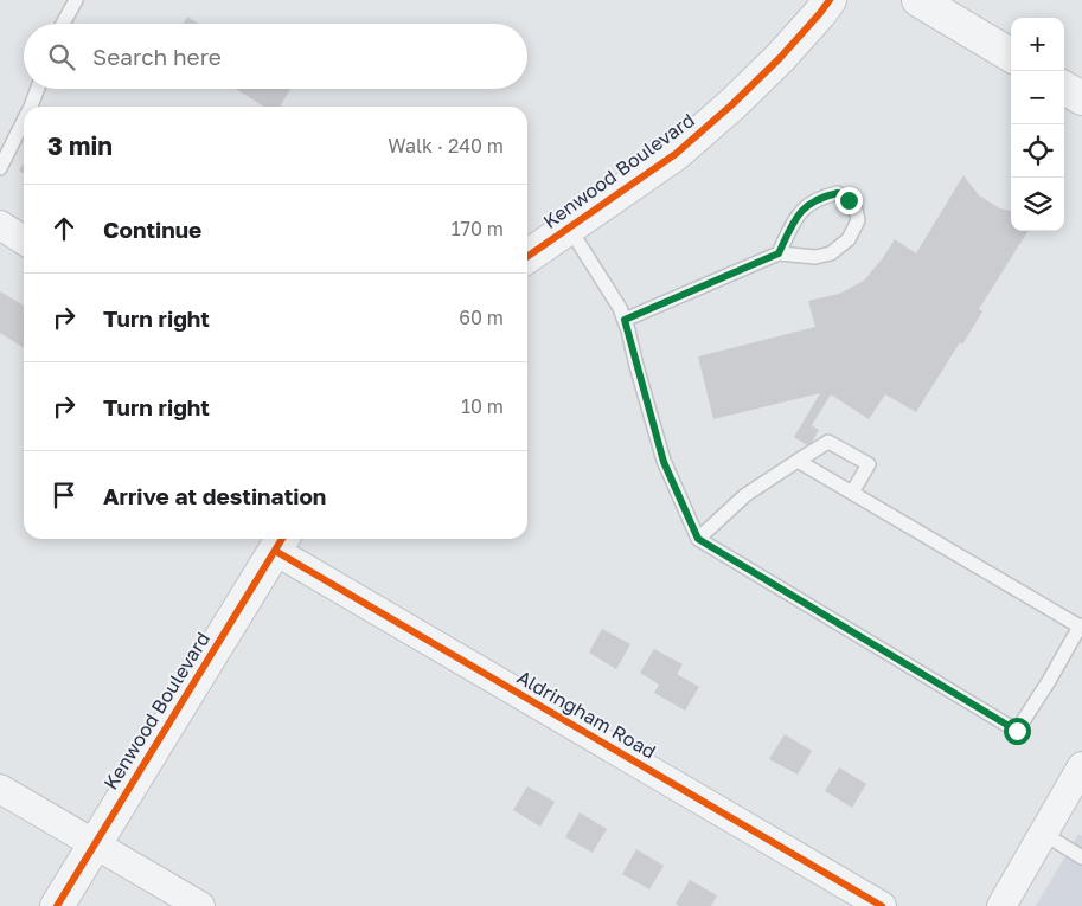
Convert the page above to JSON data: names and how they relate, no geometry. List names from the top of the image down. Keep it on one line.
{"streets":{"street":["Kenwood Boulevard","Aldringham Road"]},"crossings":[["Kenwood Boulevard","Aldringham Road"]],"page":{"map_buttons":["+","−"],"search":"Search here","heading":["3 min","Walk · 240 m"],"list":[["Continue","170 m"],["Turn right","60 m"],["Turn right","10 m"],"Arrive at destination"]}}
